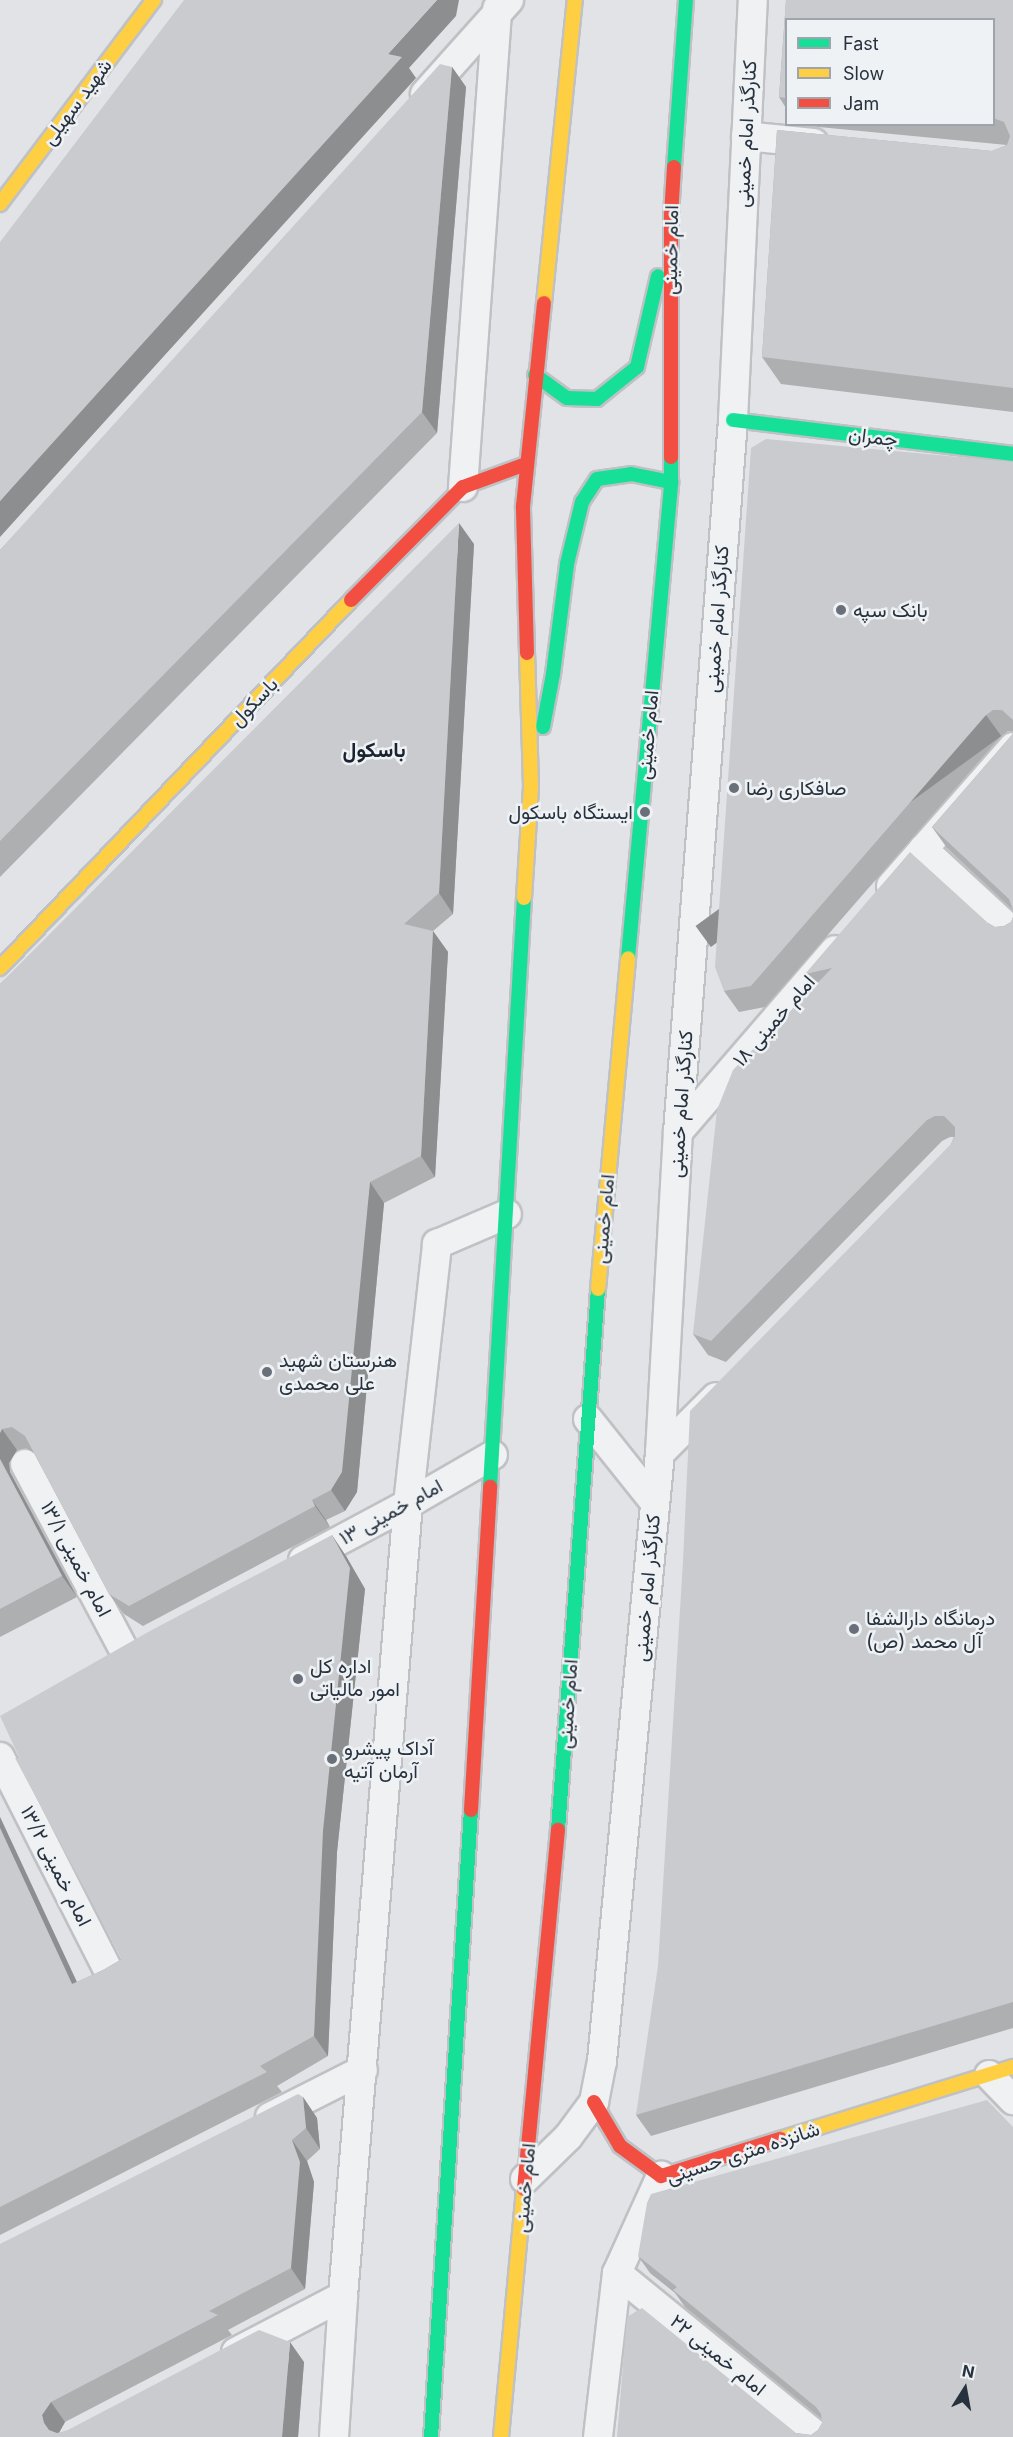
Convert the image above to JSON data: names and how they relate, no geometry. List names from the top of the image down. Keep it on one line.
{"streets":{"main road":["شهید سهیلی","امام خمینی","چمران","باسکول","شانزده متری حسینی"],"street":["کنارگذر امام خمینی","امام خمینی ۱۸","امام خمینی ۱۳","امام خمینی ۱۳/۱","امام خمینی ۱۳/۲","امام خمینی ۲۲"]},"crossings":[["کنارگذر امام خمینی","امام خمینی"],["کنارگذر امام خمینی","چمران"],["کنارگذر امام خمینی","امام خمینی ۱۸"],["شانزده متری حسینی","امام خمینی ۲۲"]],"districts":["باسکول"],"places":["بانک سپه","صافکاری رضا","ایستگاه باسکول","هنرستان شهید علی محمدی","درمانگاه دارالشفا آل محمد (ص)","اداره کل امور مالیاتی","آداک پیشرو آرمان آتیه"],"legend":["Fast","Slow","Jam"],"north":"top"}
